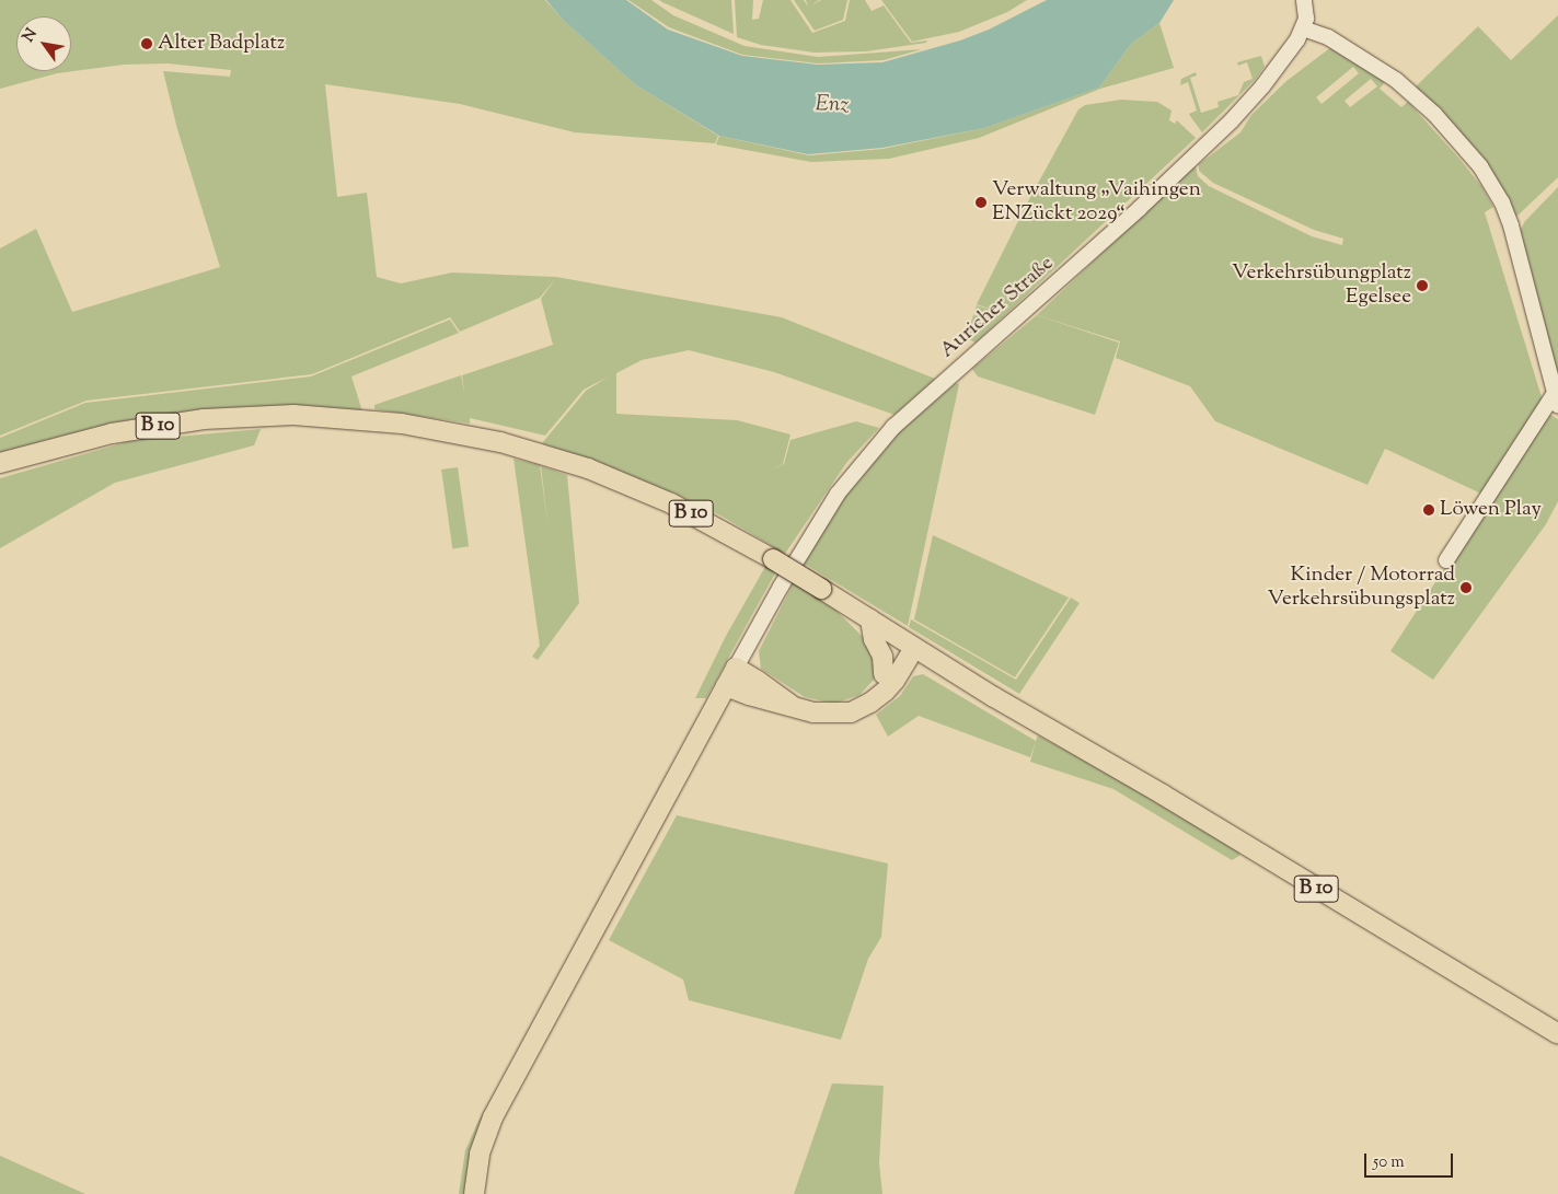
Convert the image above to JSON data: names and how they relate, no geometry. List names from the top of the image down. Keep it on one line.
{"streets":{"main road":["B 10"],"street":["Auricher Straße"]},"water":["Enz"],"places":["Alter Badplatz","Verwaltung „Vaihingen ENZückt 2029“","Verkehrsübungplatz Egelsee","Löwen Play","Kinder / Motorrad Verkehrsübungsplatz"],"scale_bar":"50 m","north":"top left"}
